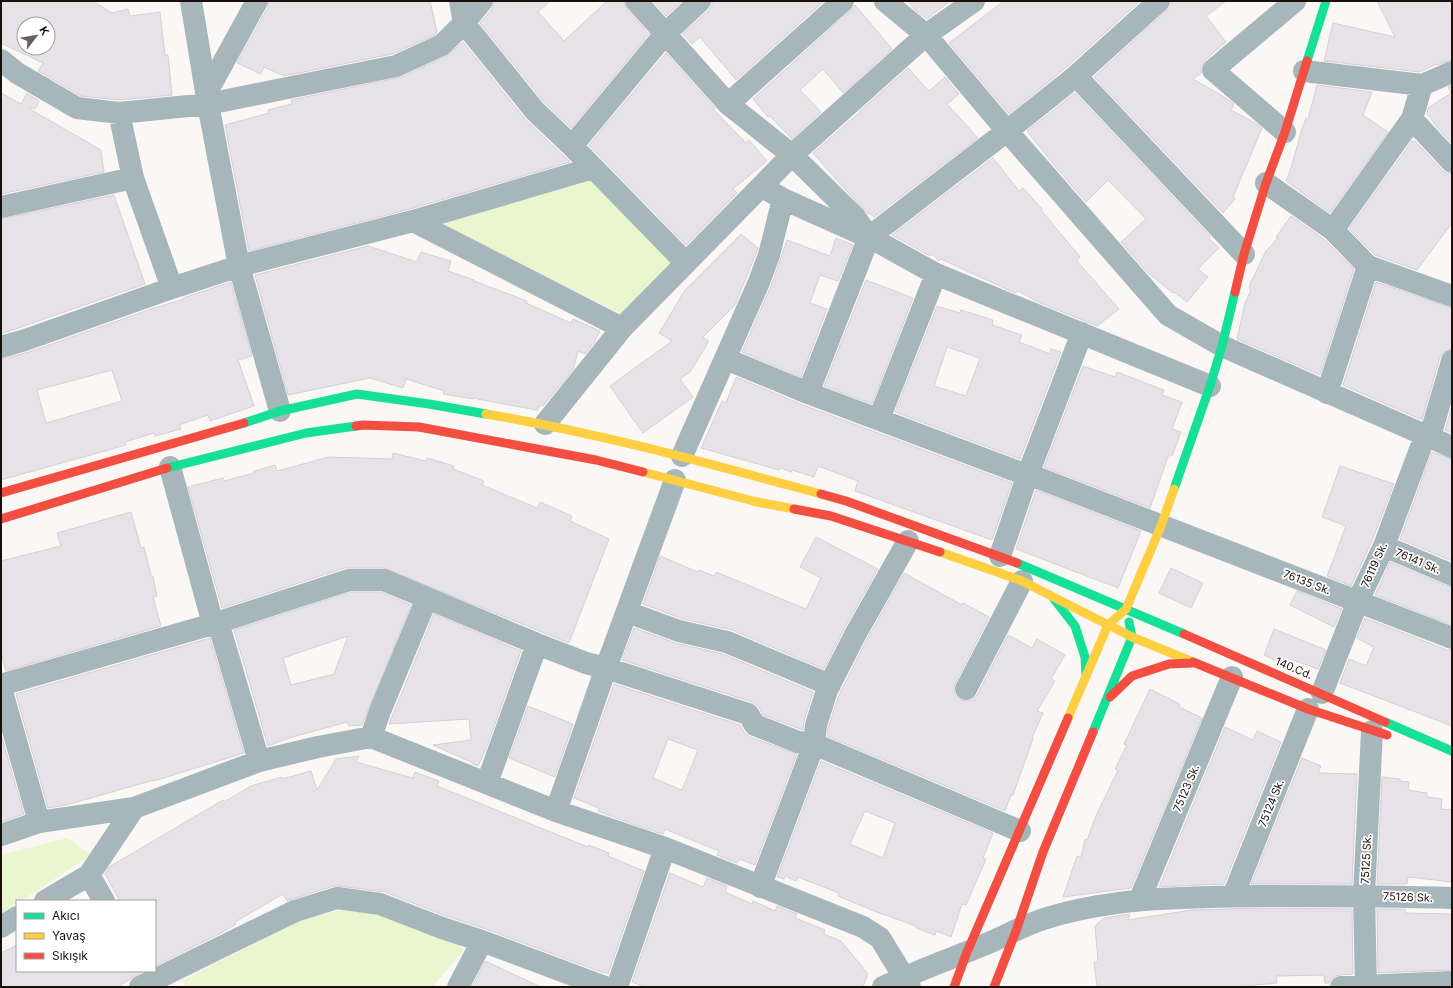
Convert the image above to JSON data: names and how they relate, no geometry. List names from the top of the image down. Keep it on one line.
{"streets":{"main road":["140.Cd."],"street":["76141 Sk.","76119 Sk.","76135 Sk.","75123 Sk.","75124 Sk.","75125 Sk.","75126 Sk."]},"crossings":[["76141 Sk.","76119 Sk."],["76119 Sk.","76135 Sk."],["76119 Sk.","140.Cd."],["76119 Sk.","75124 Sk."],["140.Cd.","75123 Sk."],["140.Cd.","75124 Sk."],["140.Cd.","75125 Sk."],["75123 Sk.","75126 Sk."],["75124 Sk.","75126 Sk."],["75125 Sk.","75126 Sk."]],"legend":["Akıcı","Yavaş","Sıkışık"],"north":"top right"}
